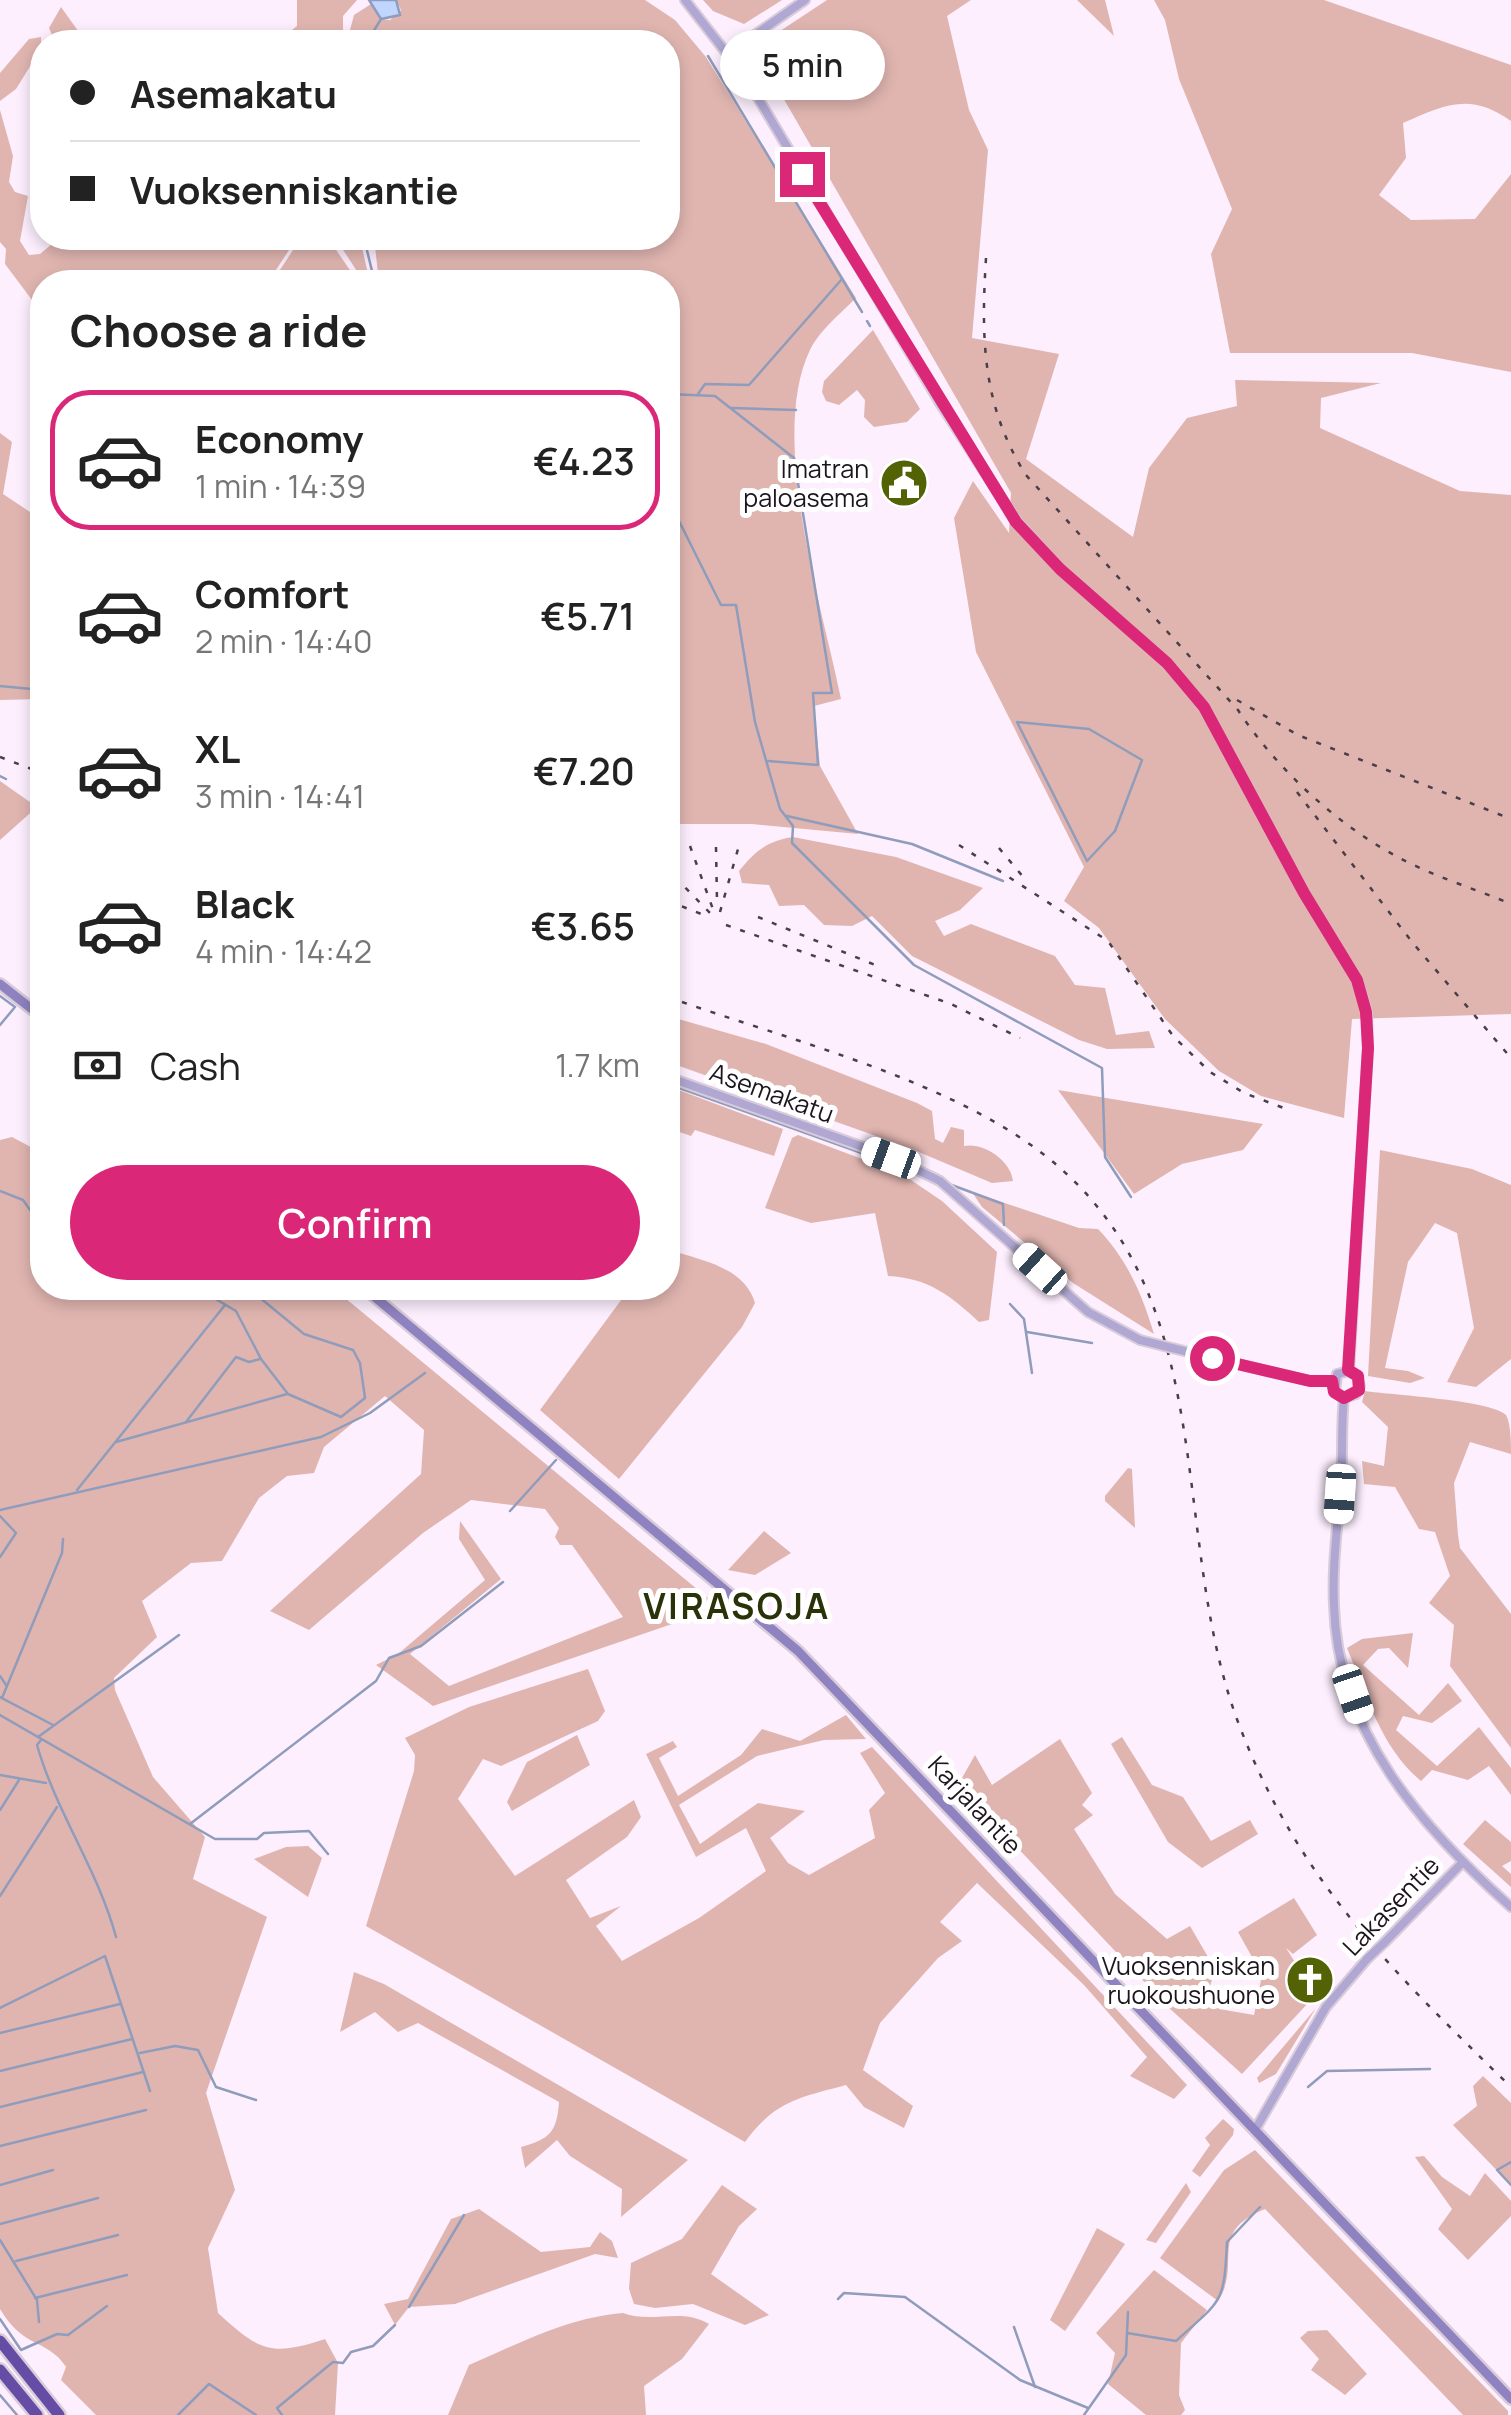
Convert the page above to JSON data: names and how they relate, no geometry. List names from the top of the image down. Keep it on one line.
{"streets":{"main road":["Karjalantie"],"street":["Asemakatu","Lakasentie"]},"crossings":[["Karjalantie","Lakasentie"]],"districts":["VIRASOJA"],"places":{"public building":["Imatran paloasema"],"church":["Vuoksenniskan ruokoushuone"]},"page":{"bubble":"5 min","banner":["Asemakatu","Vuoksenniskantie"],"heading":"Choose a ride","list":[{"name":"Economy","note":"1 min · 14:39","value":"€4.23"},{"name":"Comfort","note":"2 min · 14:40","value":"€5.71"},{"name":"XL","note":"3 min · 14:41","value":"€7.20"},{"name":"Black","note":"4 min · 14:42","value":"€3.65"}],"pay":["Cash","1.7 km"],"buttons":"Confirm"}}
